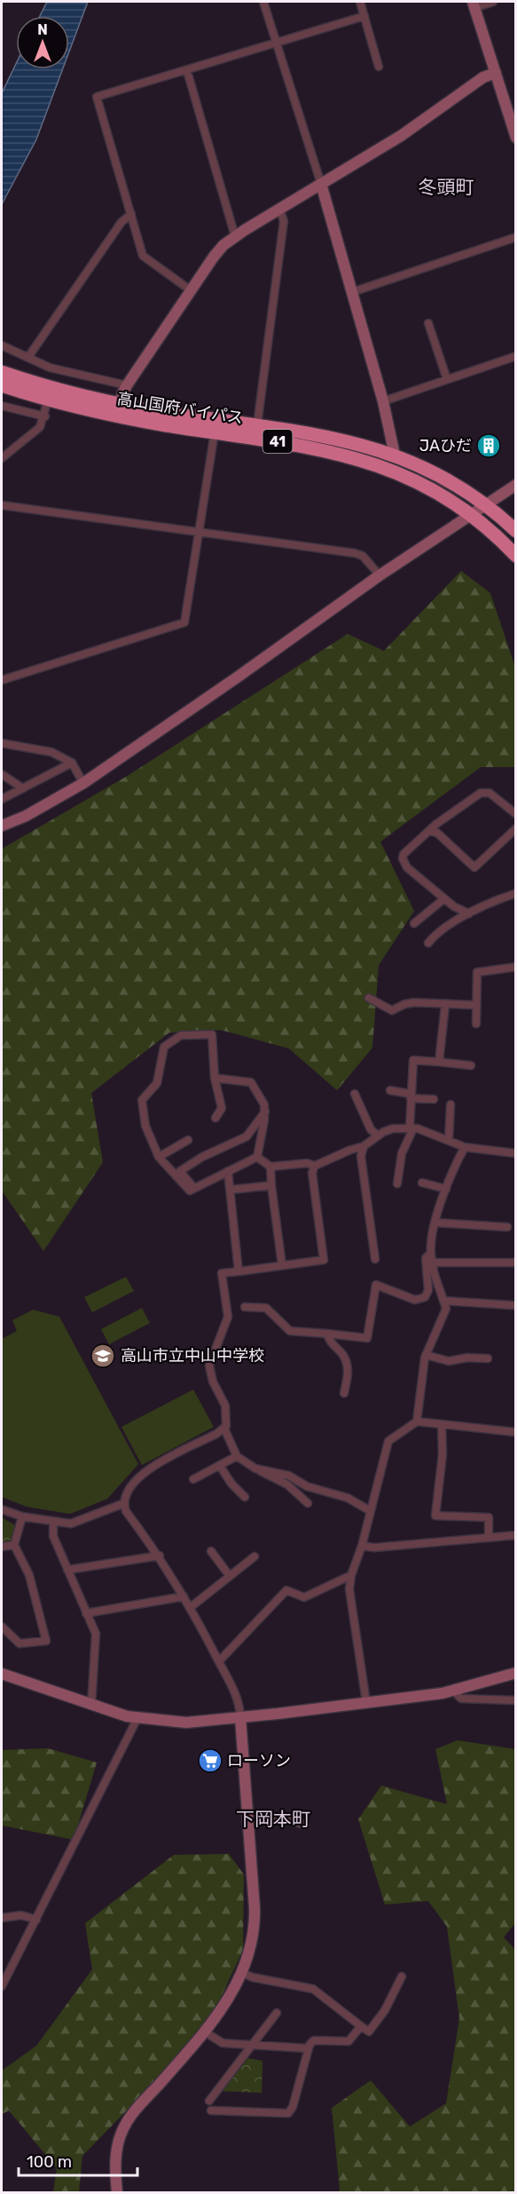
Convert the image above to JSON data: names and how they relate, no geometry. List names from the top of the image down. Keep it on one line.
{"streets":{"highway":["高山国府バイパス","41"]},"crossings":[["高山国府バイパス","41"]],"districts":["冬頭町","下岡本町"],"places":{"building":["JAひだ"],"school or university":["高山市立中山中学校"],"supermarket":["ローソン"]},"scale_bar":"100 m","north":"top"}
